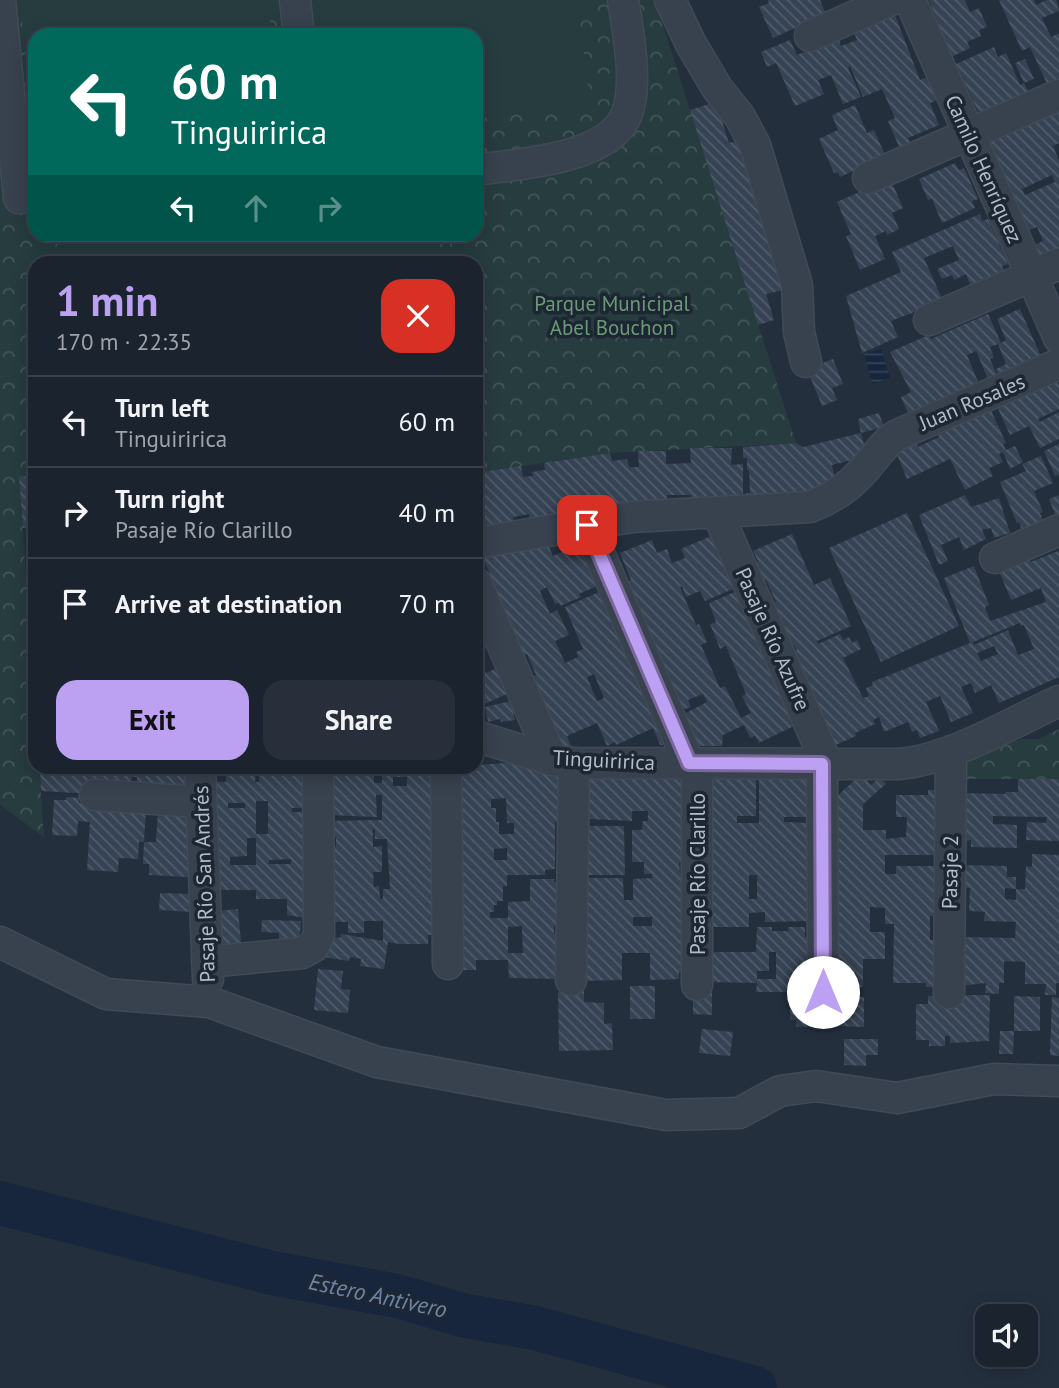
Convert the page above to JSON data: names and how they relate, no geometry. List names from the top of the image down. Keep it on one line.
{"streets":{"street":["Camilo Henríquez","Juan Rosales","Pasaje Río Azufre","Tinguiririca","Pasaje 2","Pasaje Río Clarillo","Pasaje Río San Andrés"]},"crossings":[["Juan Rosales","Pasaje Río Azufre"],["Pasaje Río Azufre","Tinguiririca"],["Tinguiririca","Pasaje 2"],["Tinguiririca","Pasaje Río Clarillo"]],"water":["Estero Antivero"],"parks":["Parque Municipal Abel Bouchon"],"page":{"turn":["60 m","Tinguiririca"],"heading":["1 min","170 m · 22:35"],"list":[{"name":"Turn left","note":"Tinguiririca","value":"60 m"},{"name":"Turn right","note":"Pasaje Río Clarillo","value":"40 m"},{"name":"Arrive at destination","value":"70 m"}],"buttons":["Exit","Share"]}}
